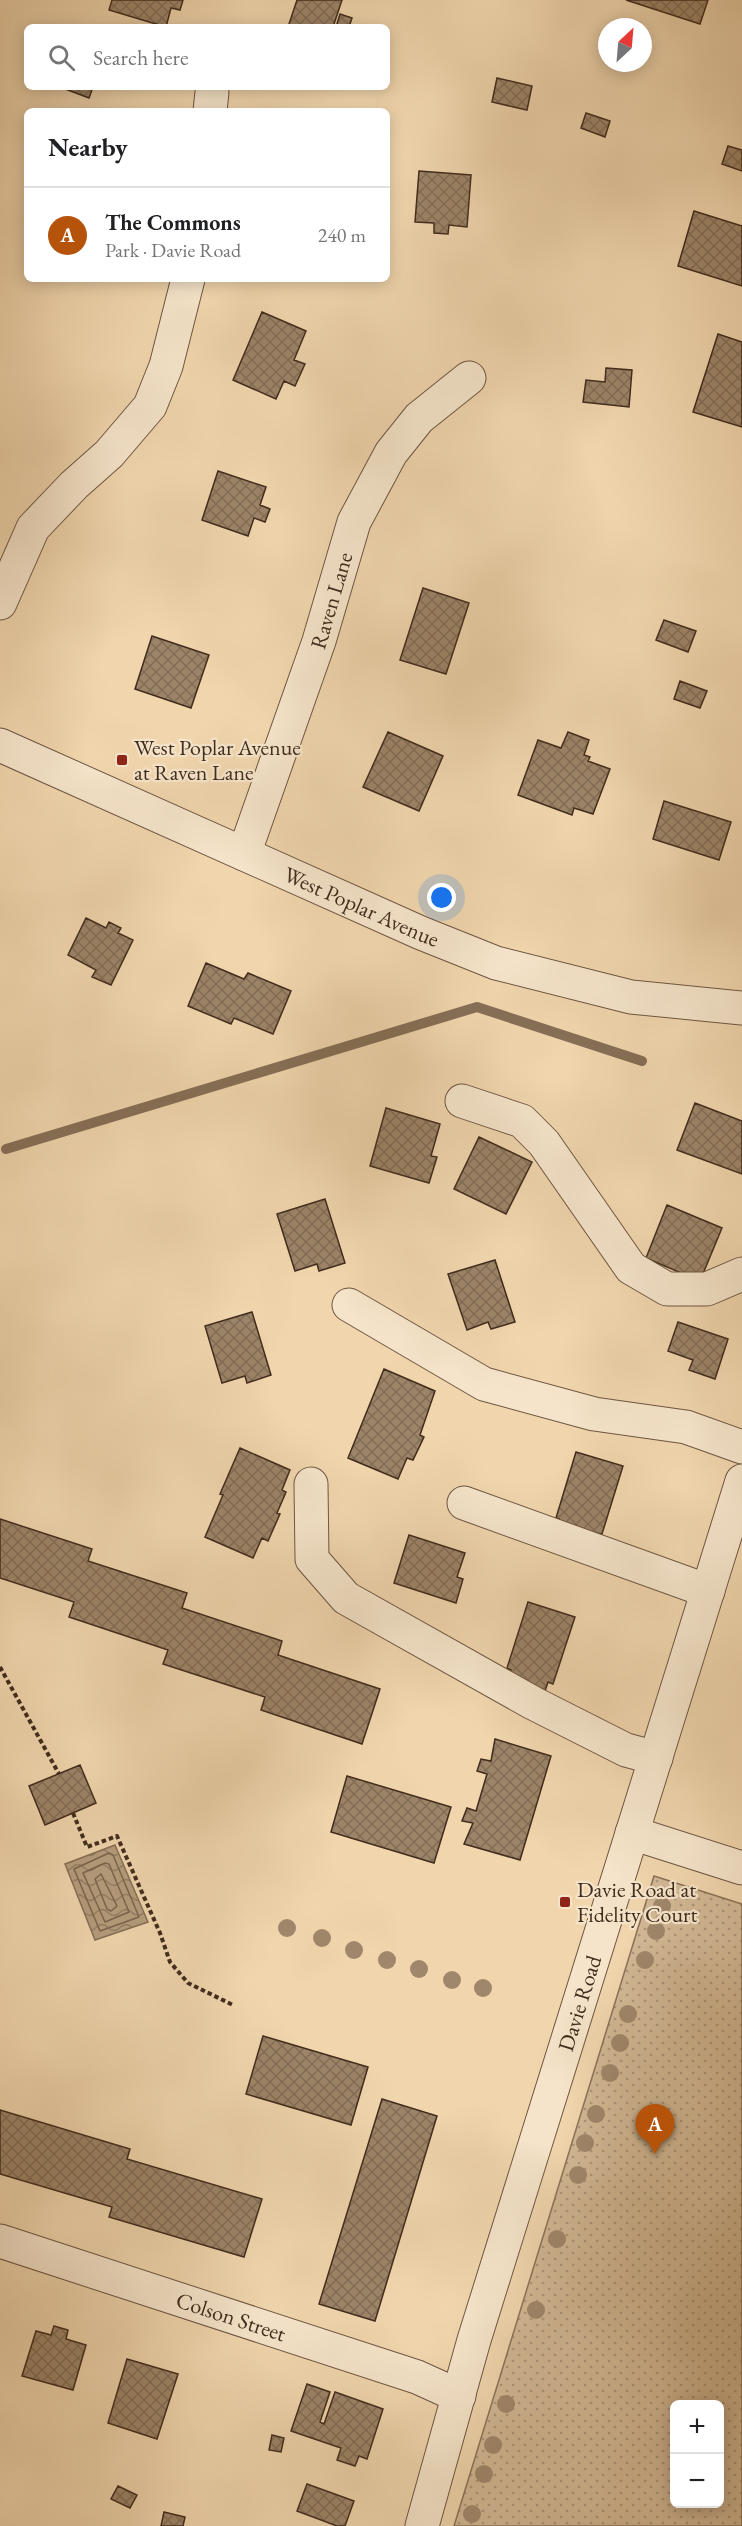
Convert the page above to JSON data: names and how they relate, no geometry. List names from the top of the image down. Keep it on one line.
{"streets":{"street":["Raven Lane","West Poplar Avenue","Davie Road","Colson Street"]},"crossings":[["Raven Lane","West Poplar Avenue"],["Davie Road","Colson Street"]],"places":{"transit":["West Poplar Avenue at Raven Lane","Davie Road at Fidelity Court"]},"north":"top right","page":{"search":"Search here","heading":"Nearby","list":[{"mark":"A","name":"The Commons","note":"Park · Davie Road","value":"240 m"}],"pins":"A","map_buttons":["+","−"]}}
